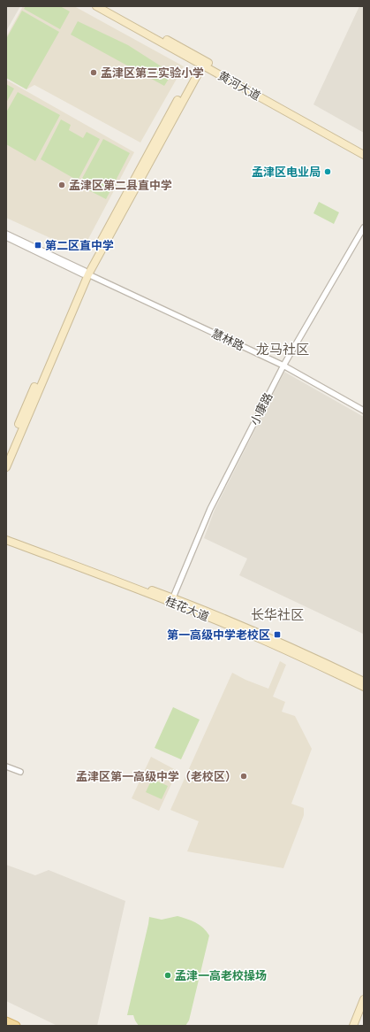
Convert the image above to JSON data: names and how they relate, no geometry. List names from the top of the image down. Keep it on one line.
{"streets":{"main road":["黄河大道","桂花大道"],"street":["慧林路","小康路"]},"crossings":[["慧林路","小康路"],["小康路","桂花大道"]],"districts":["龙马社区","长华社区"],"places":{"other":["孟津区第三实验小学","孟津区电业局","孟津区第二县直中学","孟津区第一高级中学（老校区）","孟津一高老校操场"],"transit":["第二区直中学","第一高级中学老校区"]}}
